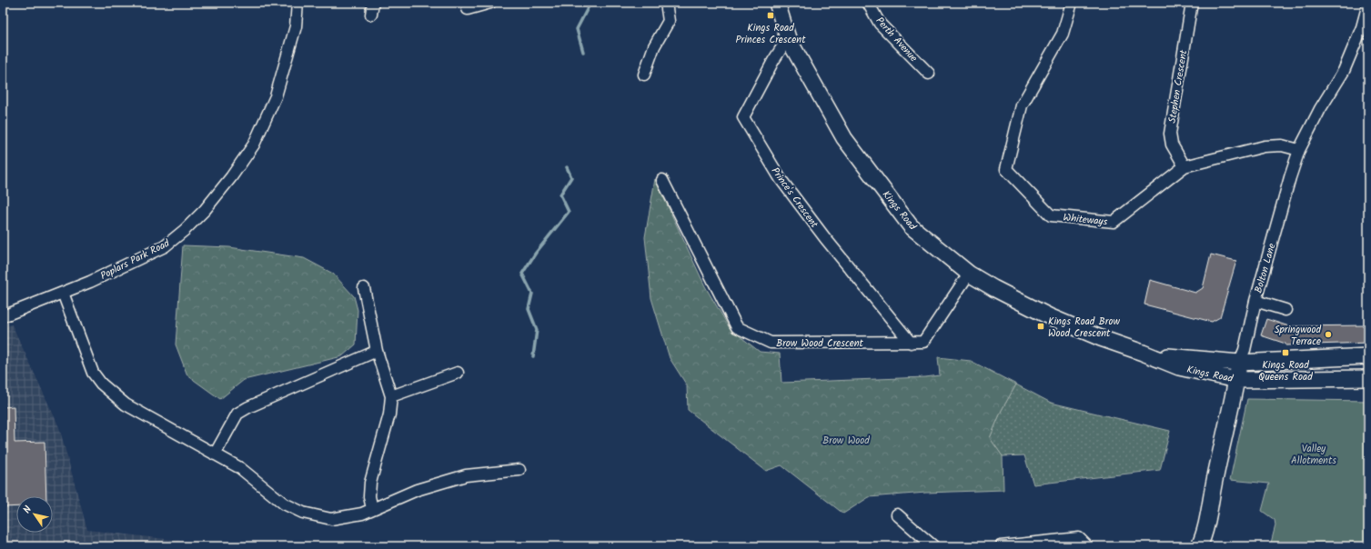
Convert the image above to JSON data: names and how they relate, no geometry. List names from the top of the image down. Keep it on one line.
{"streets":{"street":["Perth Avenue","Stephen Crescent","Prince's Crescent","Kings Road","Whiteways","Poplars Park Road","Bolton Lane","Brow Wood Crescent"]},"crossings":[["Stephen Crescent","Whiteways"],["Prince's Crescent","Kings Road"],["Prince's Crescent","Brow Wood Crescent"],["Kings Road","Bolton Lane"],["Kings Road","Brow Wood Crescent"],["Whiteways","Bolton Lane"]],"parks":["Brow Wood","Valley Allotments"],"places":{"transit":["Kings Road Princes Crescent","Kings Road Brow Wood Crescent","Kings Road Queens Road"],"other":["Springwood Terrace"]},"north":"top left"}
